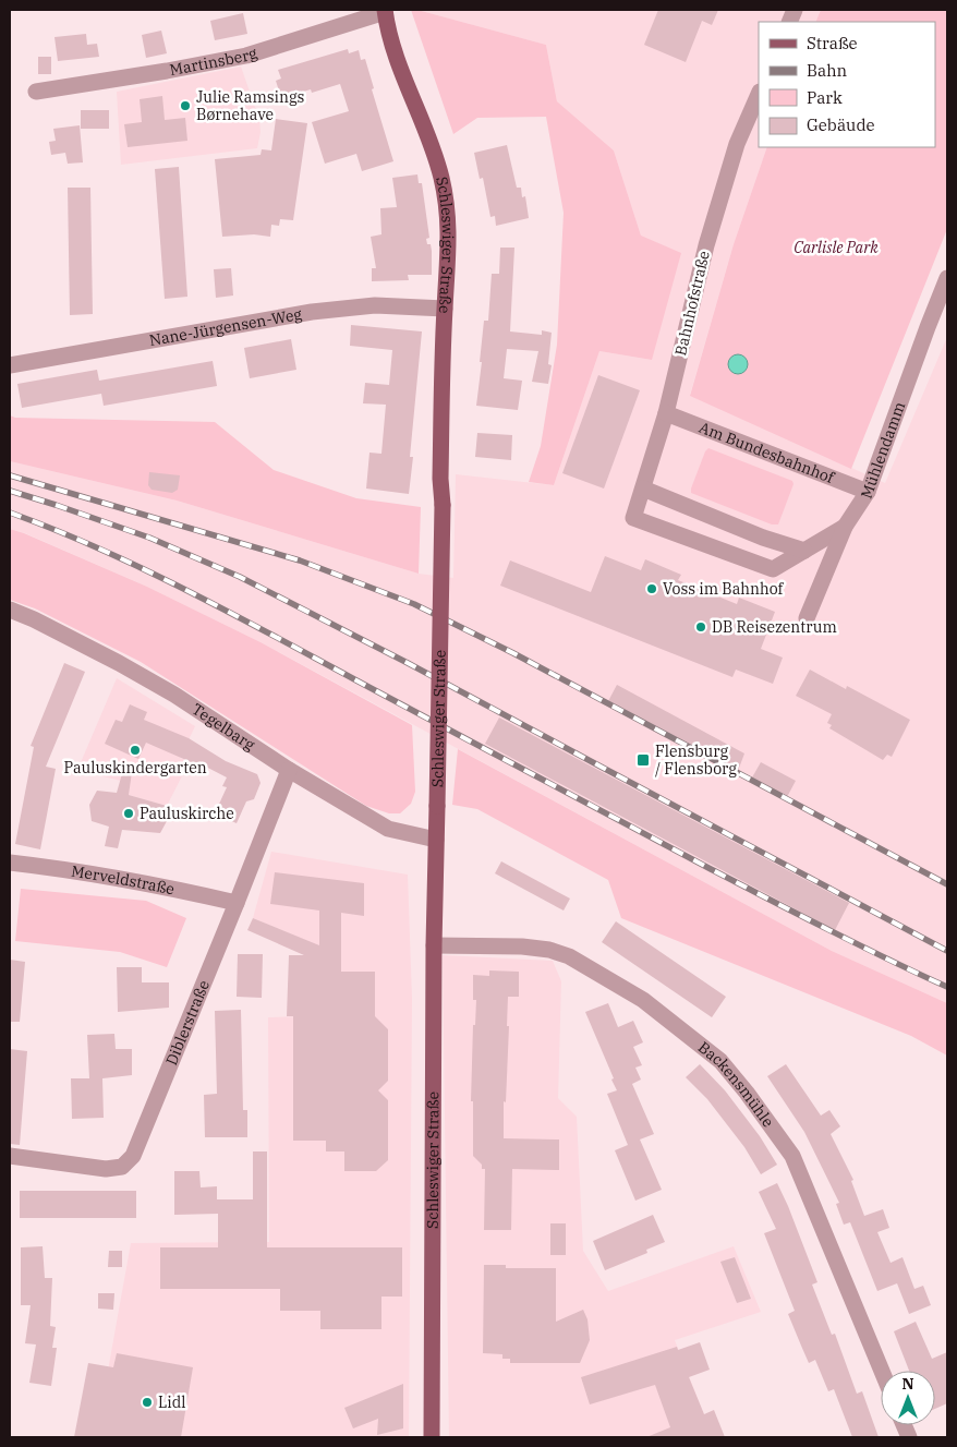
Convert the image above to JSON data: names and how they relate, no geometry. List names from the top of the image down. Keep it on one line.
{"streets":{"main road":["Schleswiger Straße"],"street":["Martinsberg","Bahnhofstraße","Nane-Jürgensen-Weg","Mühlendamm","Am Bundesbahnhof","Tegelbarg","Merveldstraße","Diblerstraße","Backensmühle"]},"crossings":[["Martinsberg","Schleswiger Straße"],["Schleswiger Straße","Nane-Jürgensen-Weg"],["Schleswiger Straße","Tegelbarg"],["Schleswiger Straße","Backensmühle"],["Bahnhofstraße","Am Bundesbahnhof"],["Mühlendamm","Am Bundesbahnhof"],["Tegelbarg","Diblerstraße"],["Merveldstraße","Diblerstraße"]],"parks":["Carlisle Park"],"places":{"other":["Julie Ramsings Børnehave","Voss im Bahnhof","DB Reisezentrum","Pauluskindergarten","Pauluskirche","Lidl"],"transit":["Flensburg / Flensborg"]},"legend":["Straße","Bahn","Park","Gebäude"],"north":"top"}
